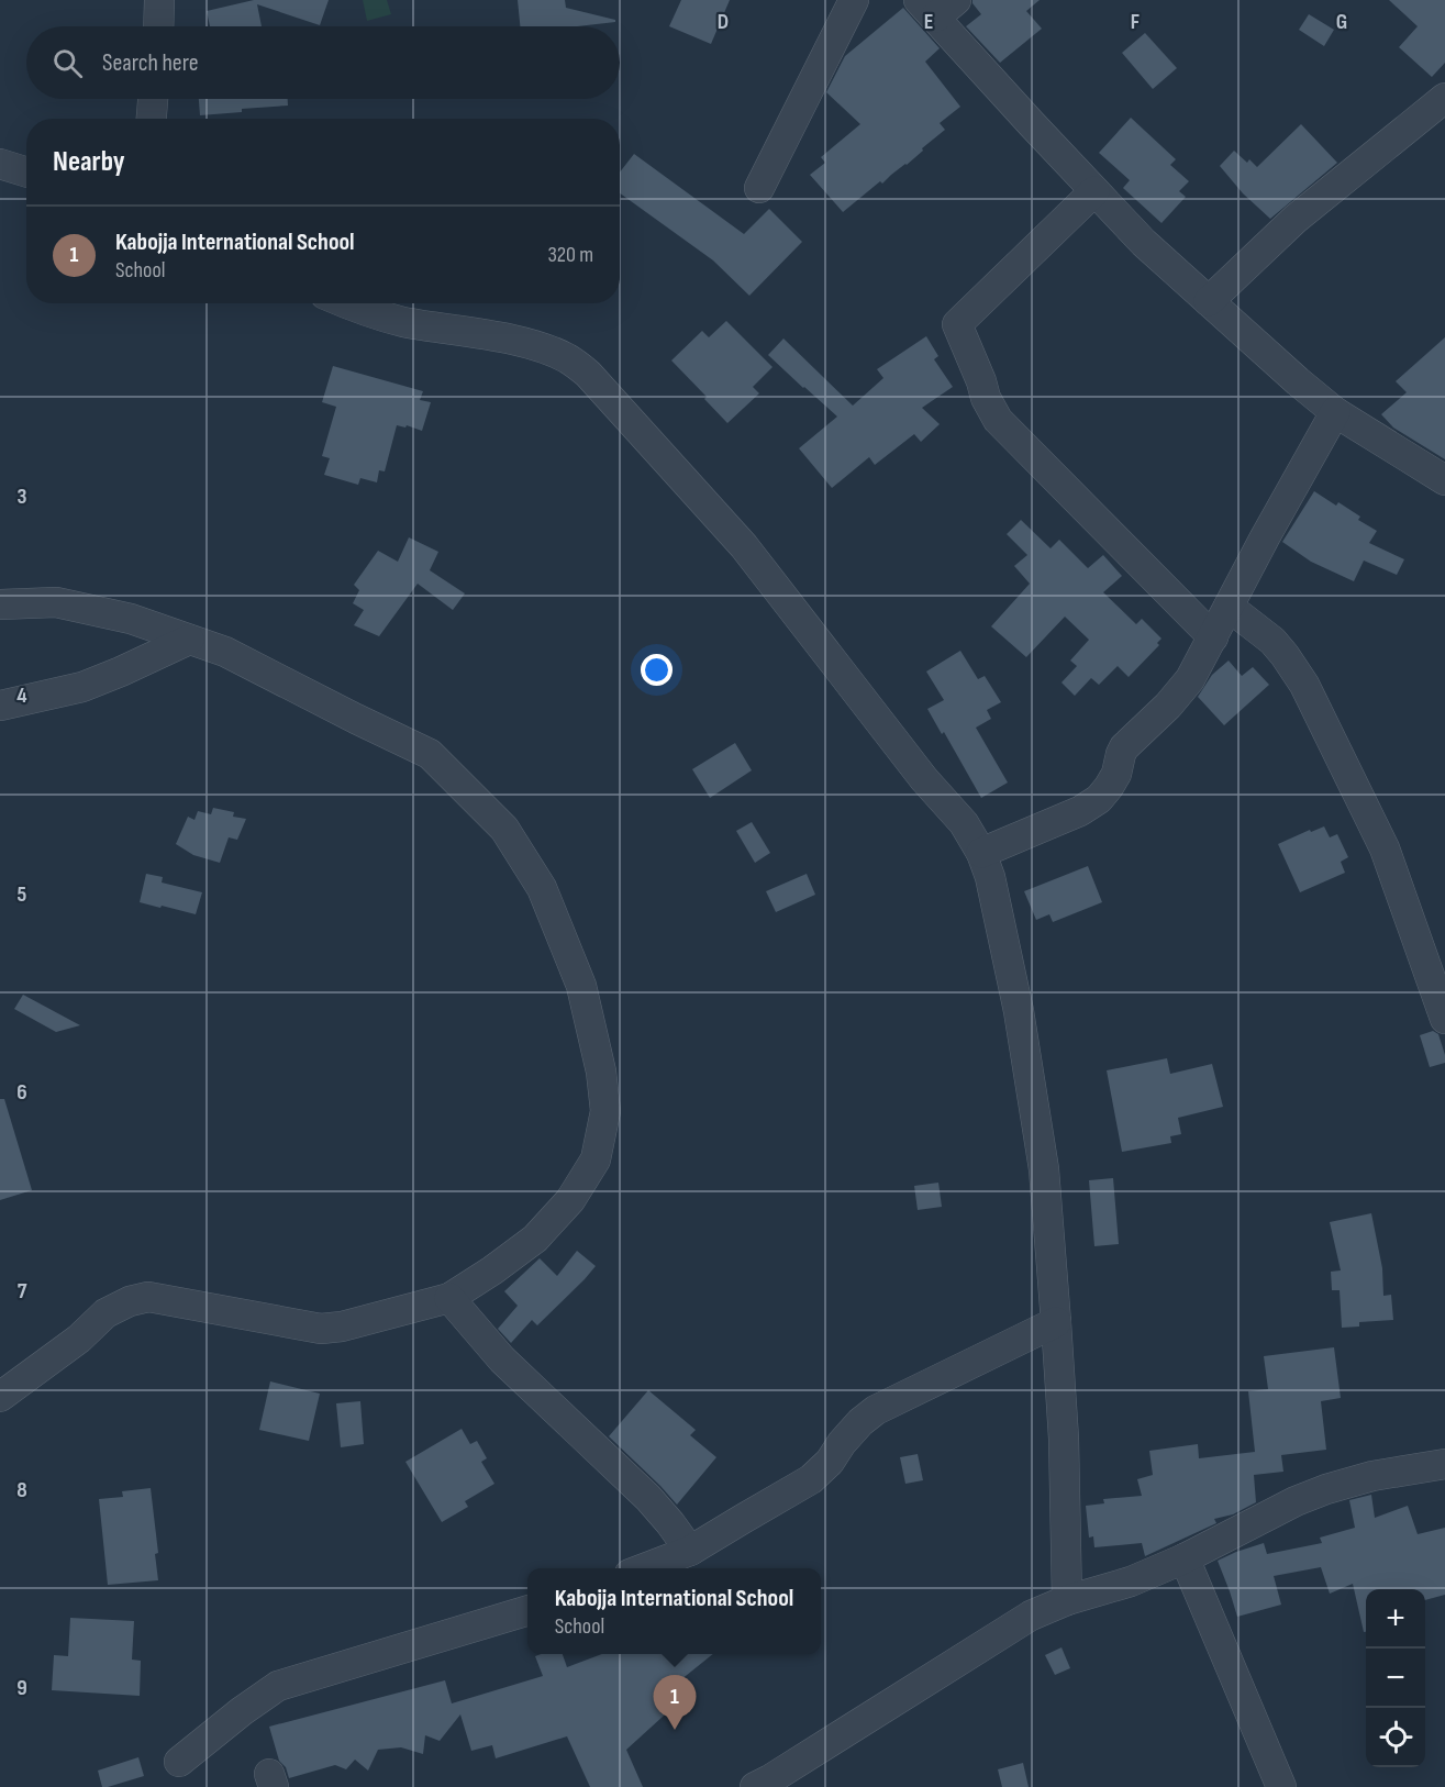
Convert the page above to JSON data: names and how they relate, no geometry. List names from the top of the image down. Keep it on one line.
{"page":{"search":"Search here","heading":"Nearby","list":[{"mark":"1","name":"Kabojja International School","note":"School","value":"320 m"}],"popup":["Kabojja International School","School"],"map_buttons":["+","−"],"pins":"1"},"grid":{"columns":["D","E","F","G"],"rows":["3","4","5","6","7","8","9"]}}
